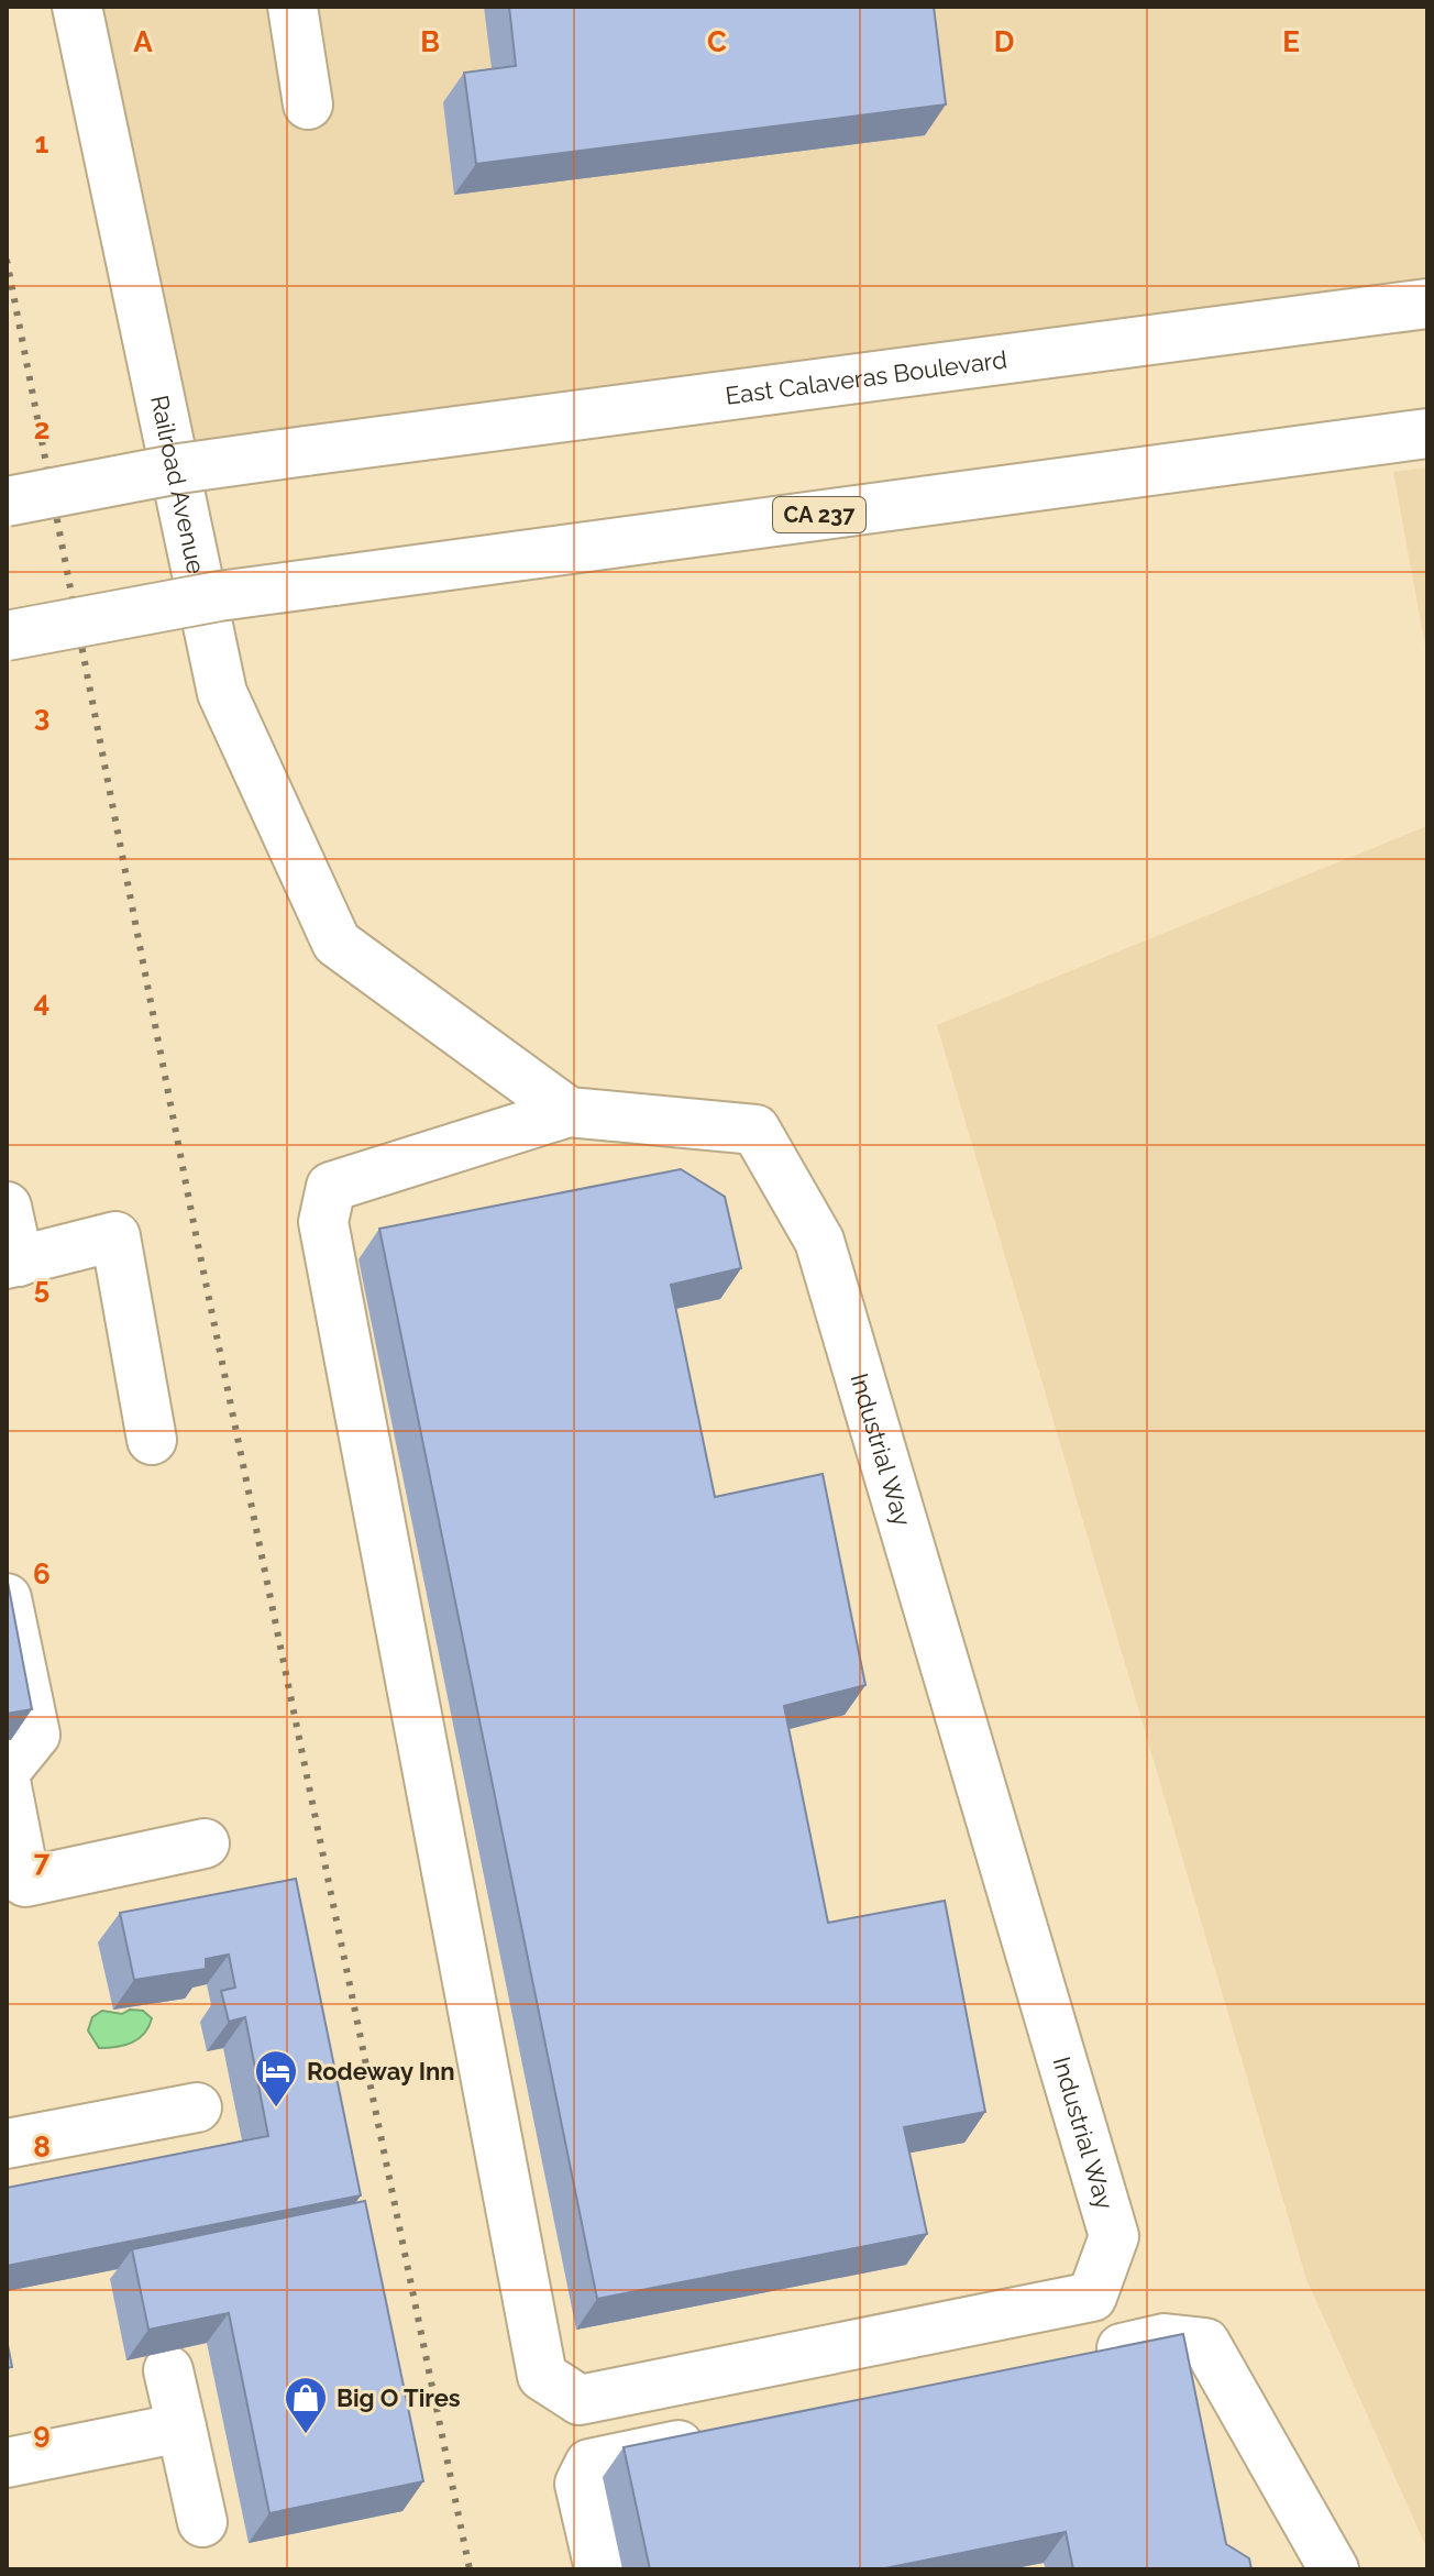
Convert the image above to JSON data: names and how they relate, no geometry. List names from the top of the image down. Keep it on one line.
{"streets":{"main road":["East Calaveras Boulevard","Railroad Avenue","CA 237","Industrial Way"]},"crossings":[["Railroad Avenue","Industrial Way"]],"places":{"hotel":["Rodeway Inn"],"shop":["Big O Tires"]},"grid":{"columns":["A","B","C","D","E"],"rows":["1","2","3","4","5","6","7","8","9"]}}
